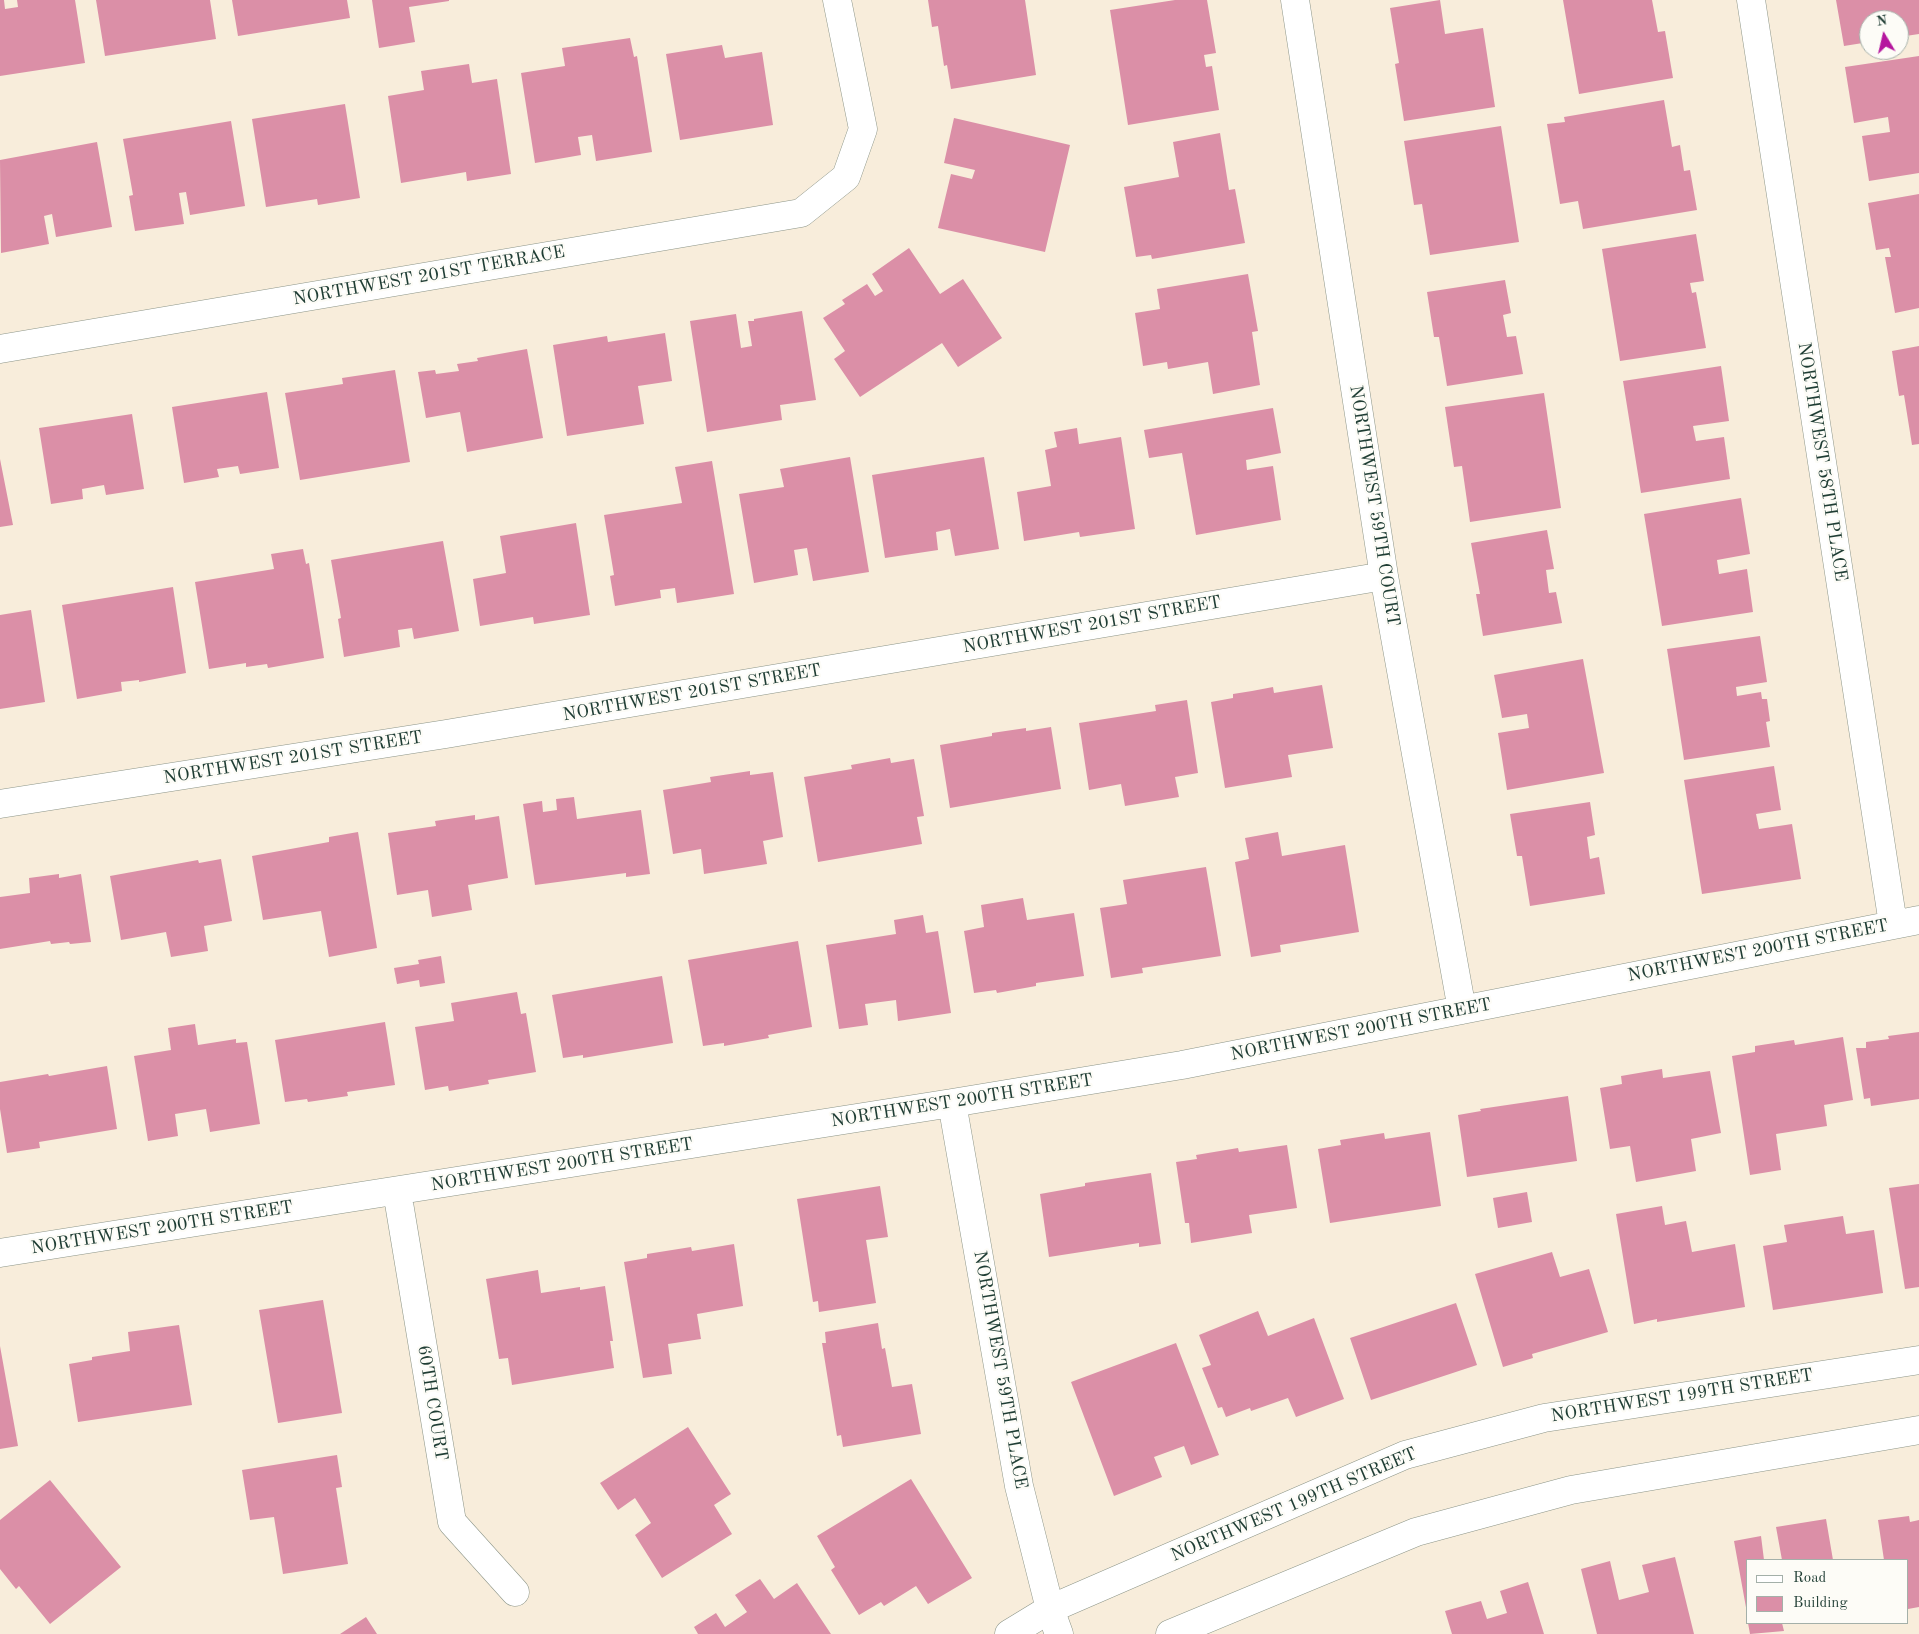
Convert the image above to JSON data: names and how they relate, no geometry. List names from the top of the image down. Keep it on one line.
{"streets":{"street":["NORTHWEST 201ST TERRACE","NORTHWEST 58TH PLACE","NORTHWEST 59TH COURT","NORTHWEST 201ST STREET","NORTHWEST 200TH STREET","NORTHWEST 59TH PLACE","NORTHWEST 199TH STREET","60TH COURT"]},"crossings":[["NORTHWEST 58TH PLACE","NORTHWEST 200TH STREET"],["NORTHWEST 59TH COURT","NORTHWEST 201ST STREET"],["NORTHWEST 59TH COURT","NORTHWEST 200TH STREET"],["NORTHWEST 200TH STREET","NORTHWEST 59TH PLACE"],["NORTHWEST 200TH STREET","60TH COURT"],["NORTHWEST 59TH PLACE","NORTHWEST 199TH STREET"]],"legend":["Road","Building"],"north":"top"}
